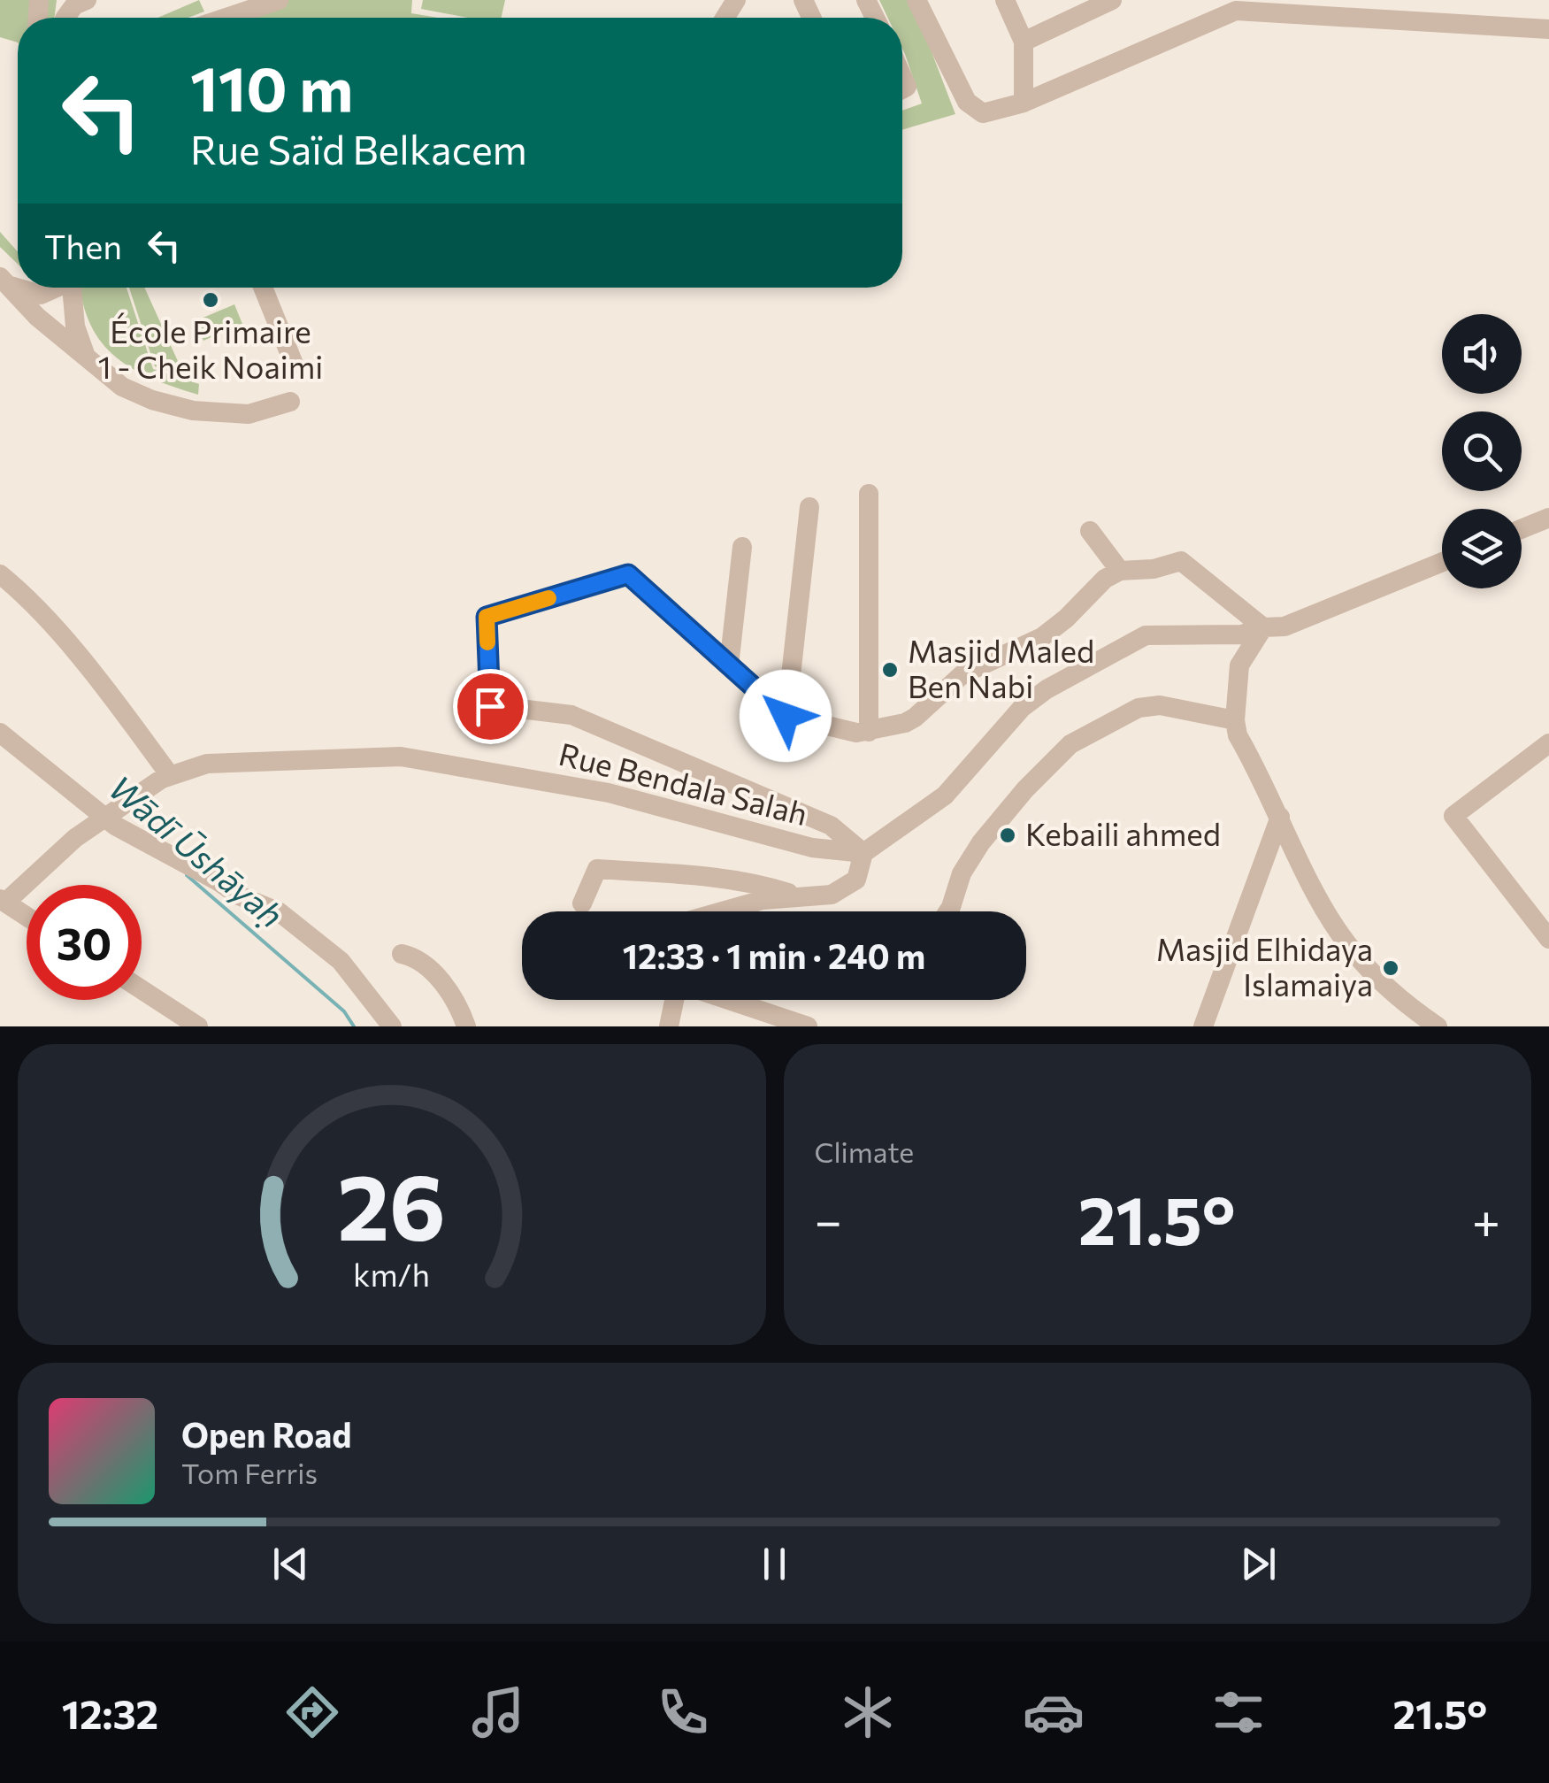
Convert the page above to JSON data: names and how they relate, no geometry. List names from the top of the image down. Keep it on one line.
{"streets":{"street":["Rue Bendala Salah"]},"water":["Wādī Ūshāyaḥ"],"places":["École Primaire 1 - Cheik Noaimi","Masjid Maled Ben Nabi","Kebaili ahmed","Masjid Elhidaya Islamaiya"],"page":{"turn":["110 m","Rue Saïd Belkacem"],"then":"Then","limit":"30","trip":"12:33 · 1 min · 240 m","tile":"Climate","heat":["−","21.5°","+"],"song":["Open Road","Tom Ferris"],"tabs":["12:32","21.5°"],"gauge":["26","km/h"]}}
